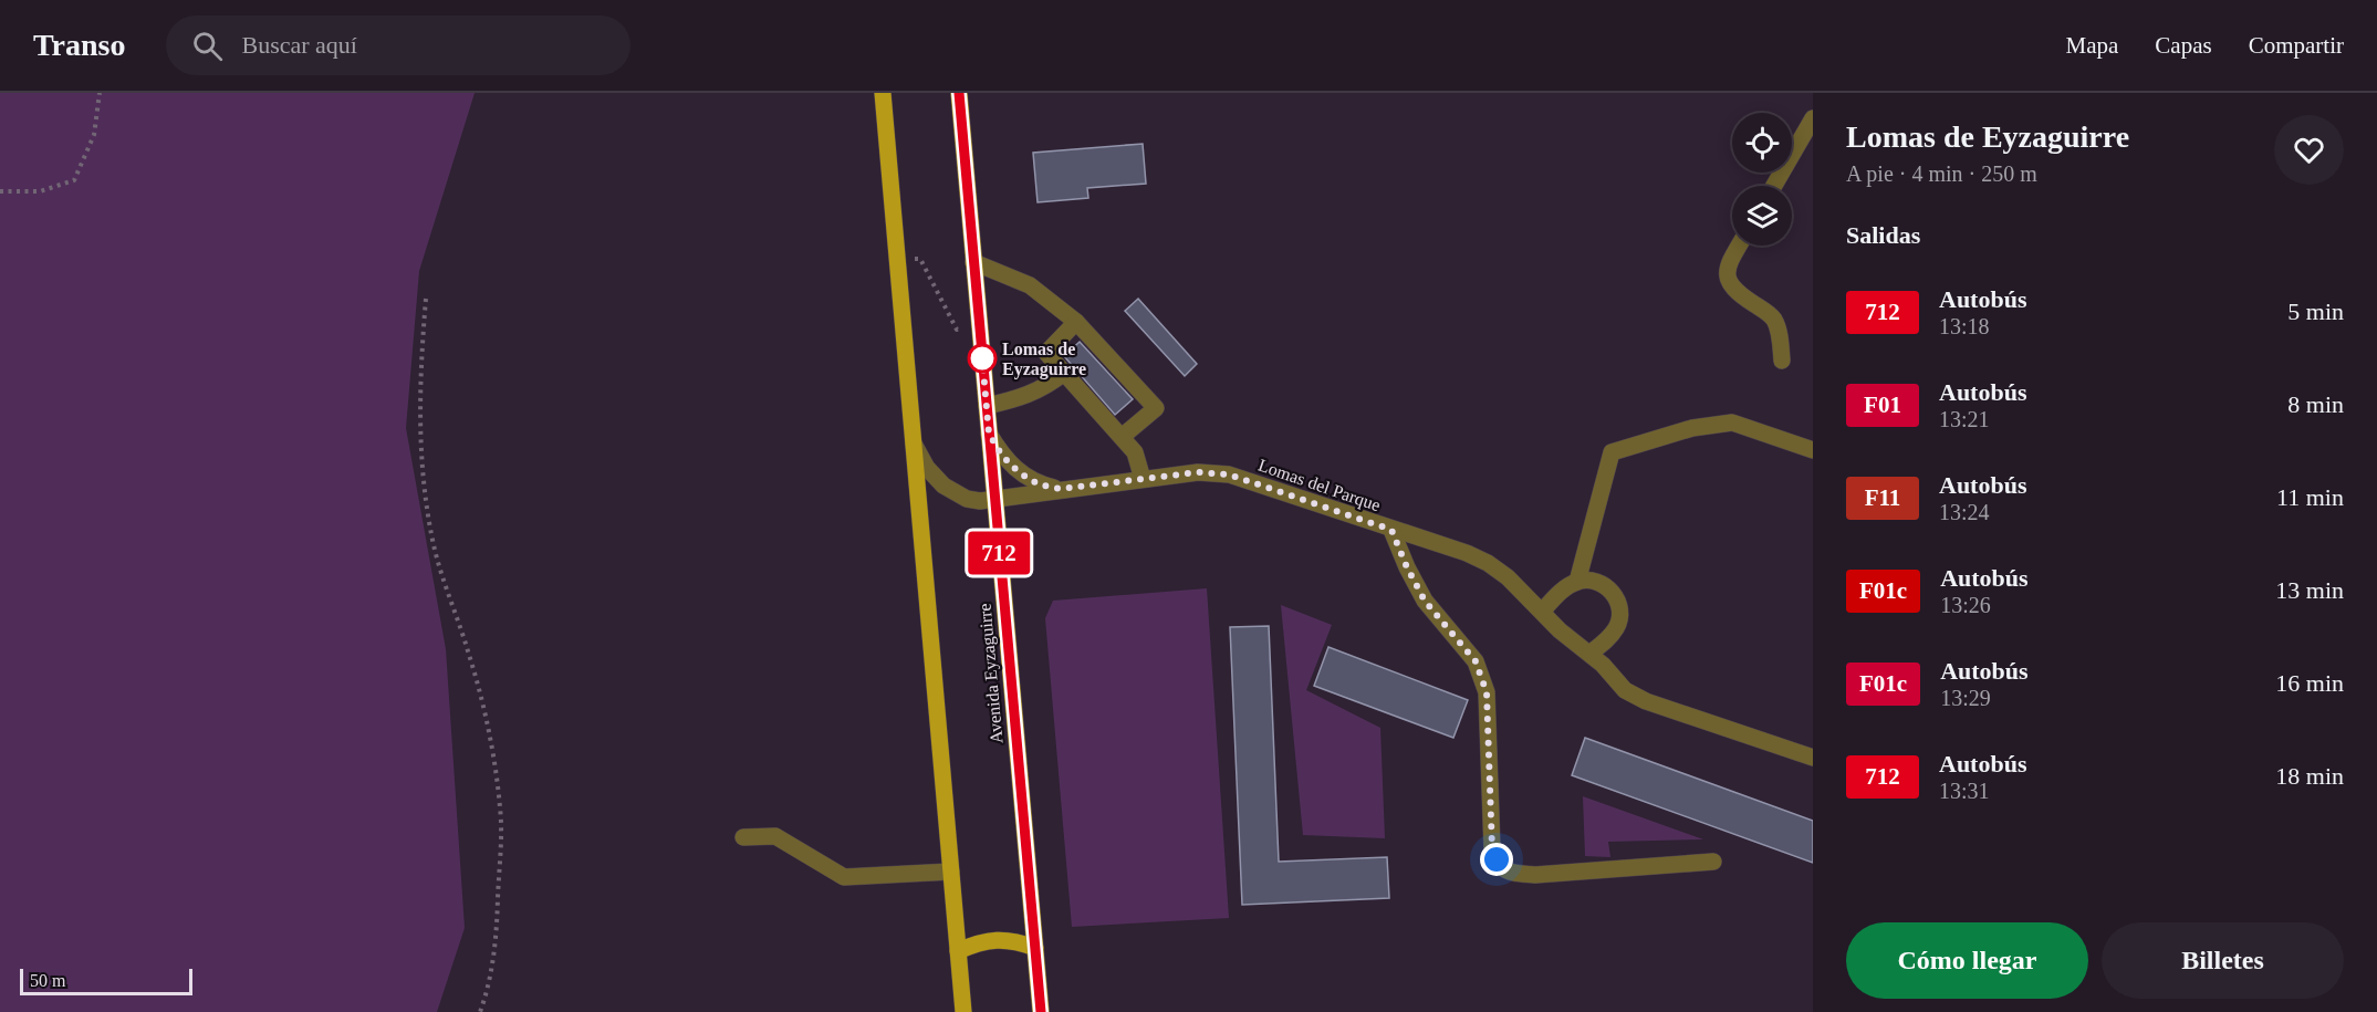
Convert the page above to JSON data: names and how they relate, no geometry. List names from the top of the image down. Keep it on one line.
{"streets":{"main road":["Avenida Eyzaguirre"],"street":["Lomas del Parque"]},"crossings":[["Lomas del Parque","Avenida Eyzaguirre"]],"places":["Lomas de Eyzaguirre"],"lines":["bus line 712"],"scale_bar":"50 m","page":{"header":"Transo","search":"Buscar aquí","nav":["Mapa","Capas","Compartir"],"on_map":"712","heading":[["Lomas de Eyzaguirre","A pie · 4 min · 250 m"],"Salidas"],"list":[{"mark":"712","name":"Autobús","note":"13:18","value":"5 min"},{"mark":"F01","name":"Autobús","note":"13:21","value":"8 min"},{"mark":"F11","name":"Autobús","note":"13:24","value":"11 min"},{"mark":"F01c","name":"Autobús","note":"13:26","value":"13 min"},{"mark":"F01c","name":"Autobús","note":"13:29","value":"16 min"},{"mark":"712","name":"Autobús","note":"13:31","value":"18 min"}],"buttons":["Cómo llegar","Billetes"],"scale":"50 m"}}
